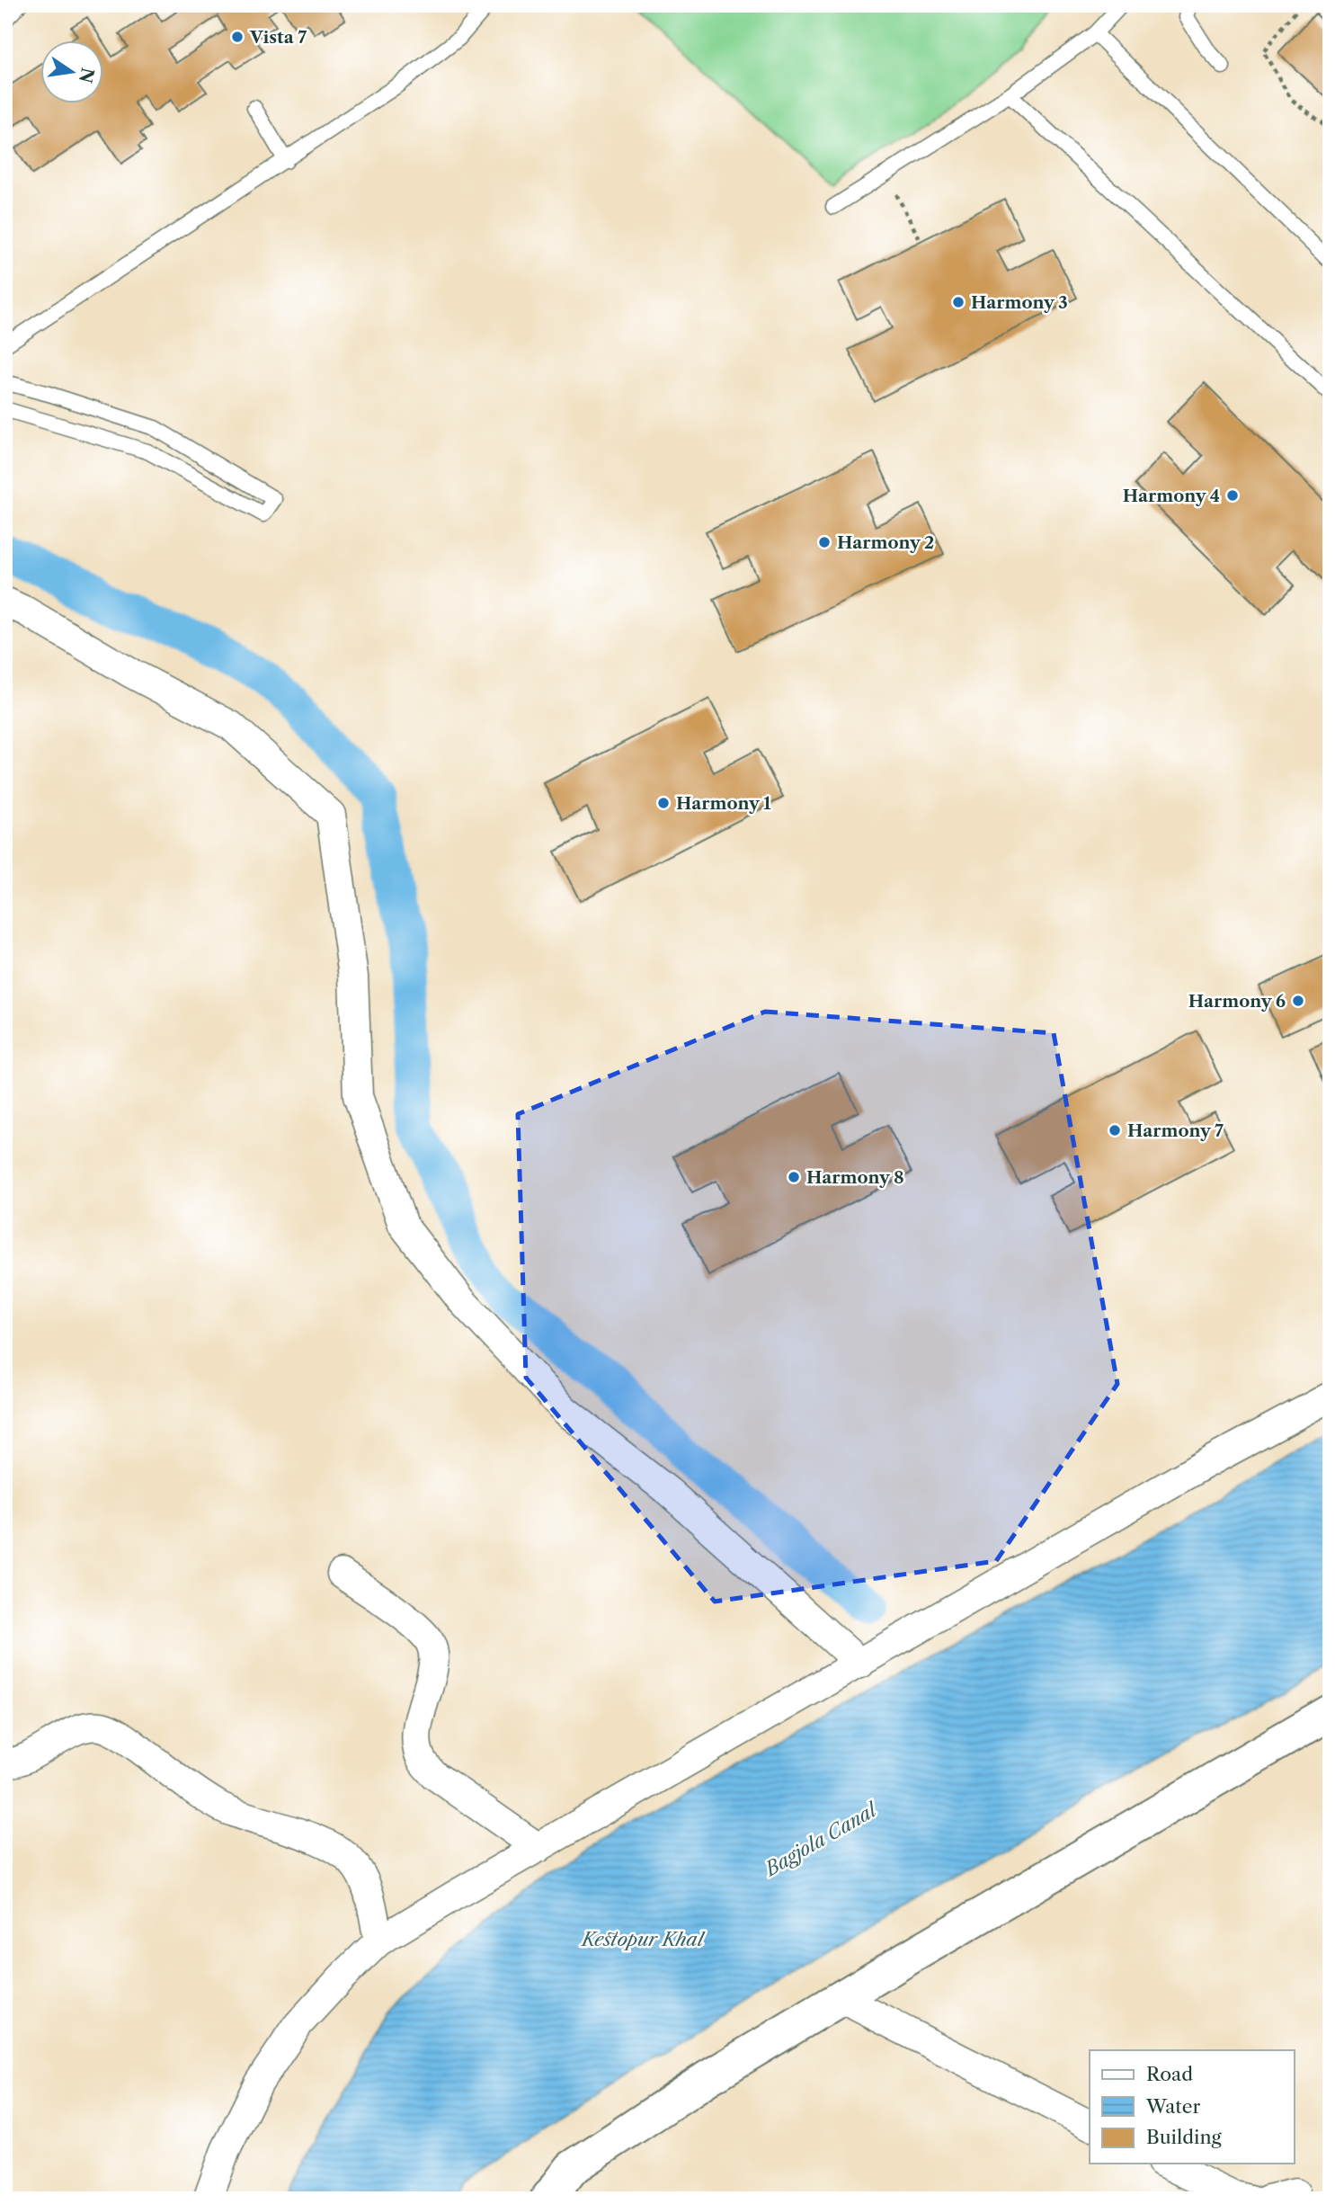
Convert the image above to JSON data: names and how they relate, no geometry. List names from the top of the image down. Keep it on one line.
{"water":["Bagjola Canal","Kestopur Khal"],"places":["Vista 7","Harmony 3","Harmony 4","Harmony 2","Harmony 1","Harmony 6","Harmony 7","Harmony 8"],"legend":["Road","Water","Building"],"north":"right"}
